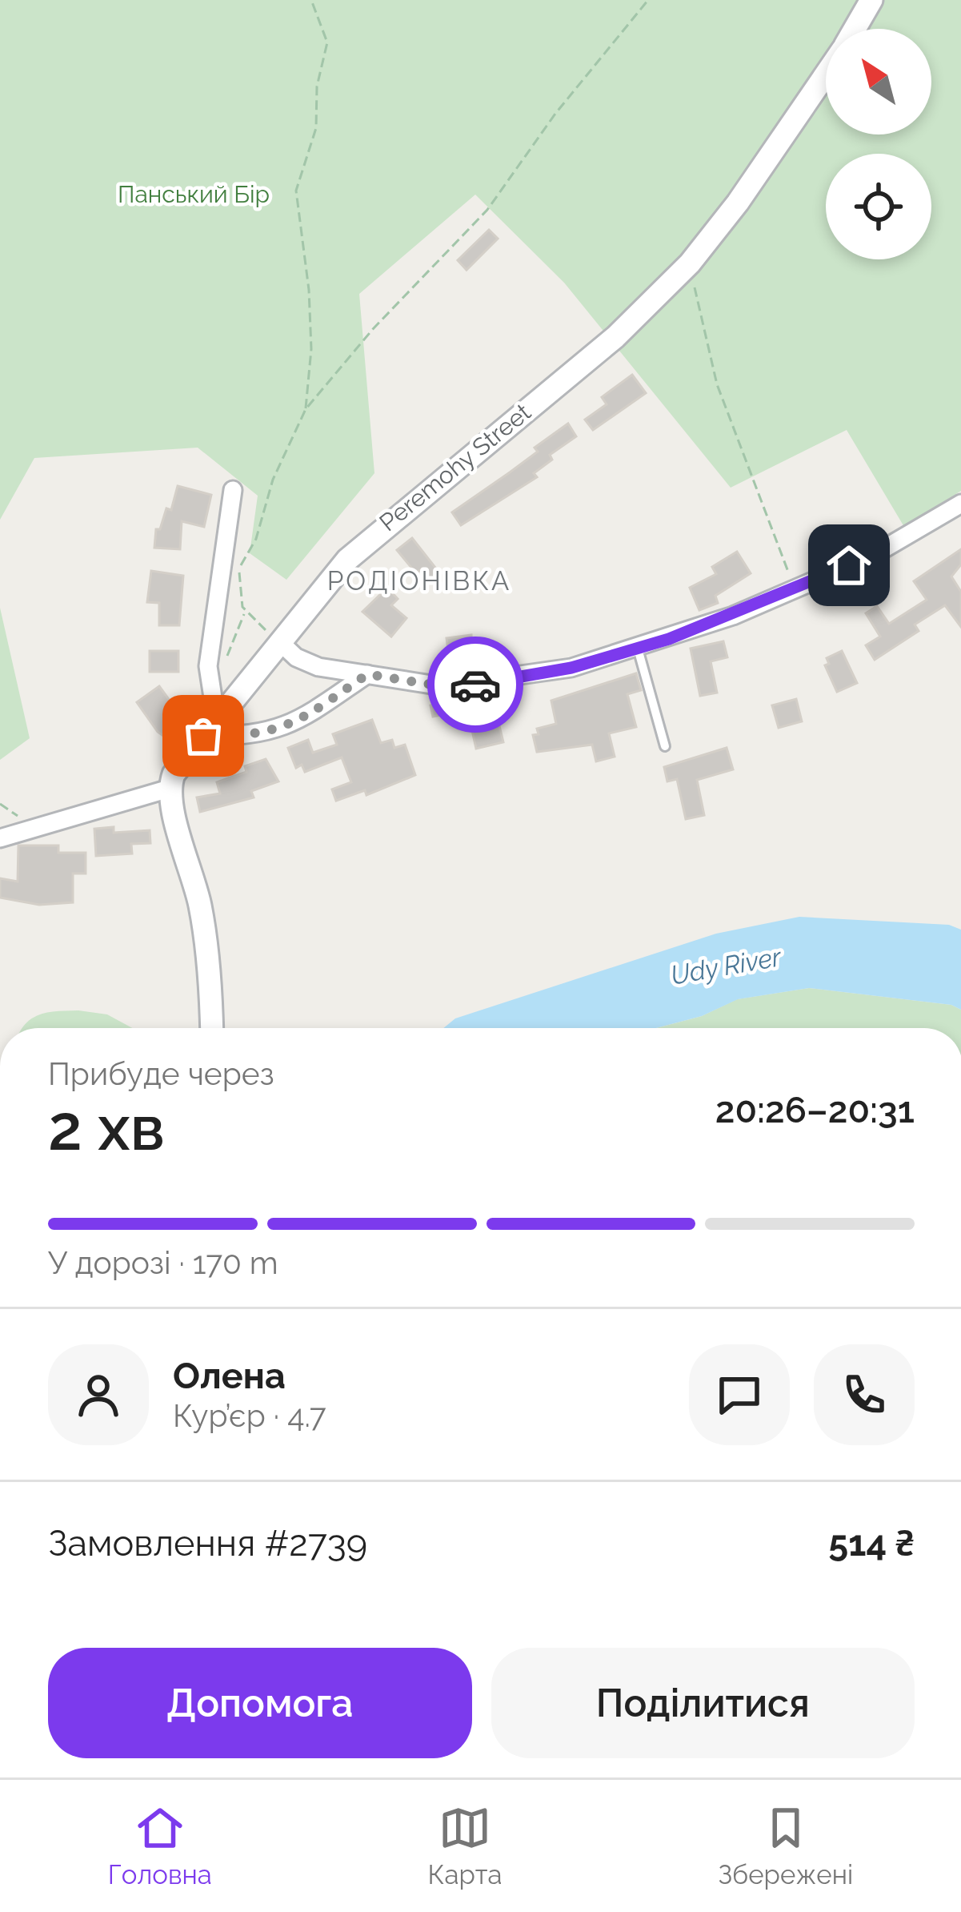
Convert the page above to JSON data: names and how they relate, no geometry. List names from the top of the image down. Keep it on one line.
{"streets":{"street":["Peremohy Street"]},"districts":["РОДІОНІВКА"],"water":["Udy River"],"parks":["Панський Бір"],"north":"top left","page":{"heading":["2 хв","Прибуде через","20:26–20:31"],"panel":["Олена","Кур’єр · 4.7","Замовлення #2739","514 ₴"],"bar":"У дорозі · 170 m","buttons":["Допомога","Поділитися"],"tabs":["Головна","Карта","Збережені"]}}
